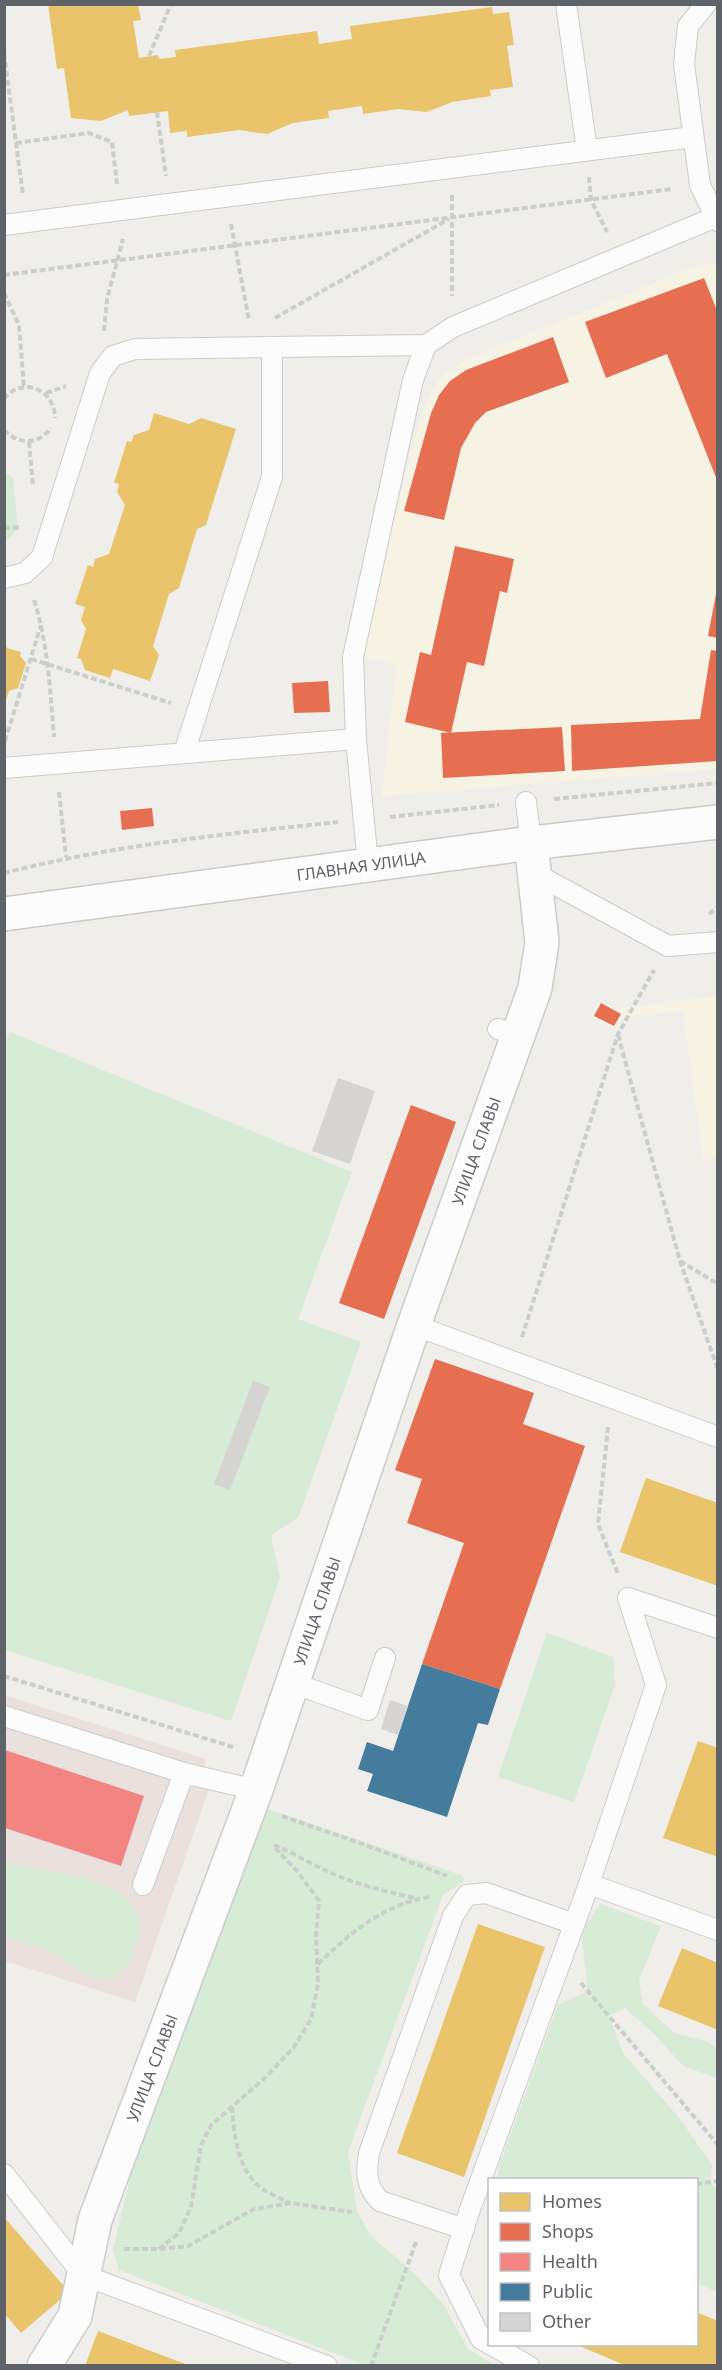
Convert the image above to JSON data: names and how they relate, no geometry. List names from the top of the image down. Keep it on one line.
{"streets":{"street":["ГЛАВНАЯ УЛИЦА","УЛИЦА СЛАВЫ"]},"crossings":[["ГЛАВНАЯ УЛИЦА","УЛИЦА СЛАВЫ"]],"legend":["Homes","Shops","Health","Public","Other"]}
